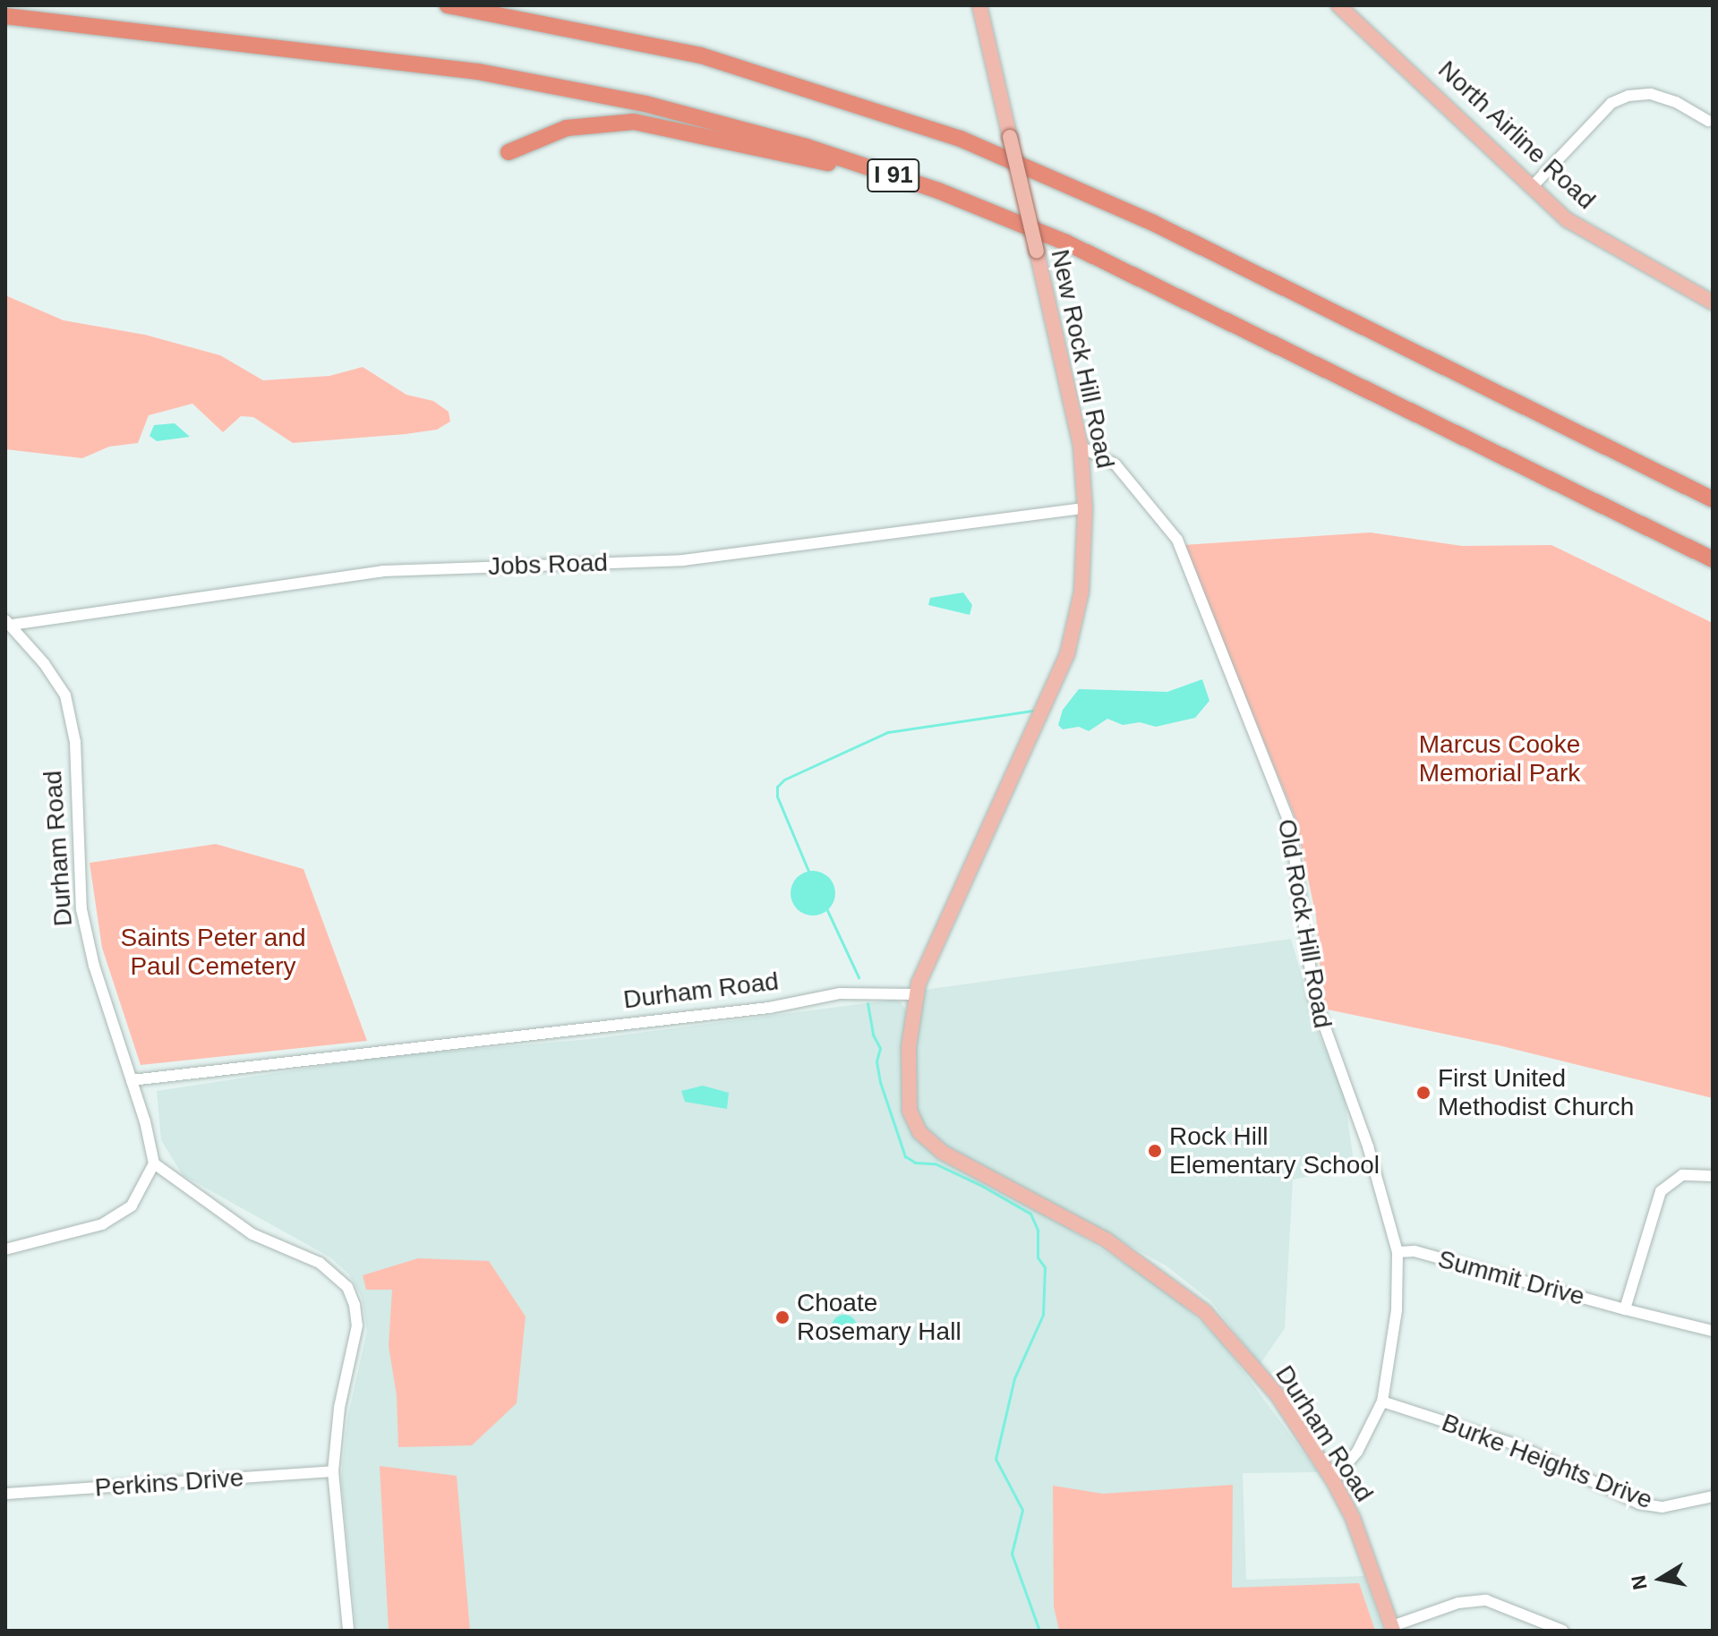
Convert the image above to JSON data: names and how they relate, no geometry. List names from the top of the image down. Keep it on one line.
{"streets":{"highway":["I 91"],"main road":["North Airline Road","New Rock Hill Road","Durham Road"],"street":["Jobs Road","Old Rock Hill Road","Summit Drive","Burke Heights Drive","Perkins Drive"]},"crossings":[["New Rock Hill Road","Jobs Road"],["New Rock Hill Road","Durham Road"],["New Rock Hill Road","Old Rock Hill Road"],["Jobs Road","Durham Road"],["Durham Road","Old Rock Hill Road"],["Old Rock Hill Road","Summit Drive"],["Old Rock Hill Road","Burke Heights Drive"]],"parks":["Marcus Cooke Memorial Park","Saints Peter and Paul Cemetery"],"places":["First United Methodist Church","Rock Hill Elementary School","Choate Rosemary Hall"],"north":"left"}
